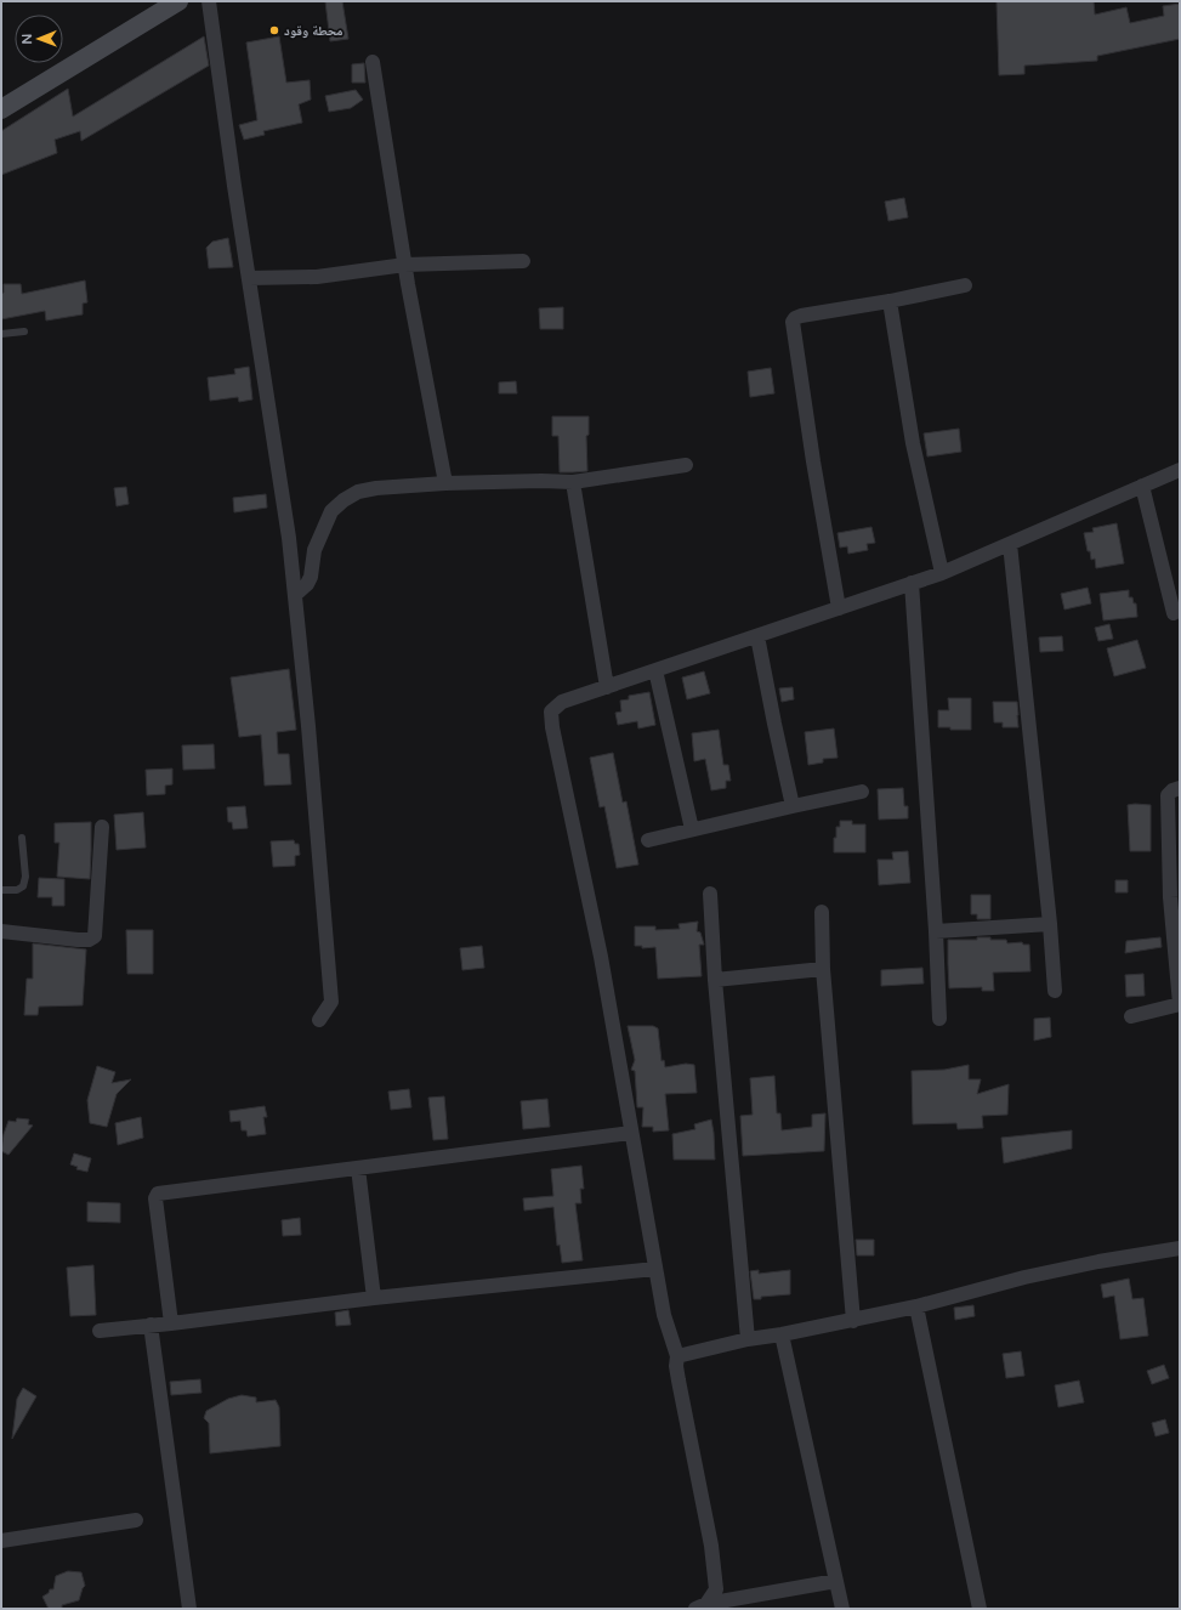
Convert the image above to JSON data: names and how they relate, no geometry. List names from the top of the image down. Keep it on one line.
{"places":["محطة وقود"],"north":"left"}
